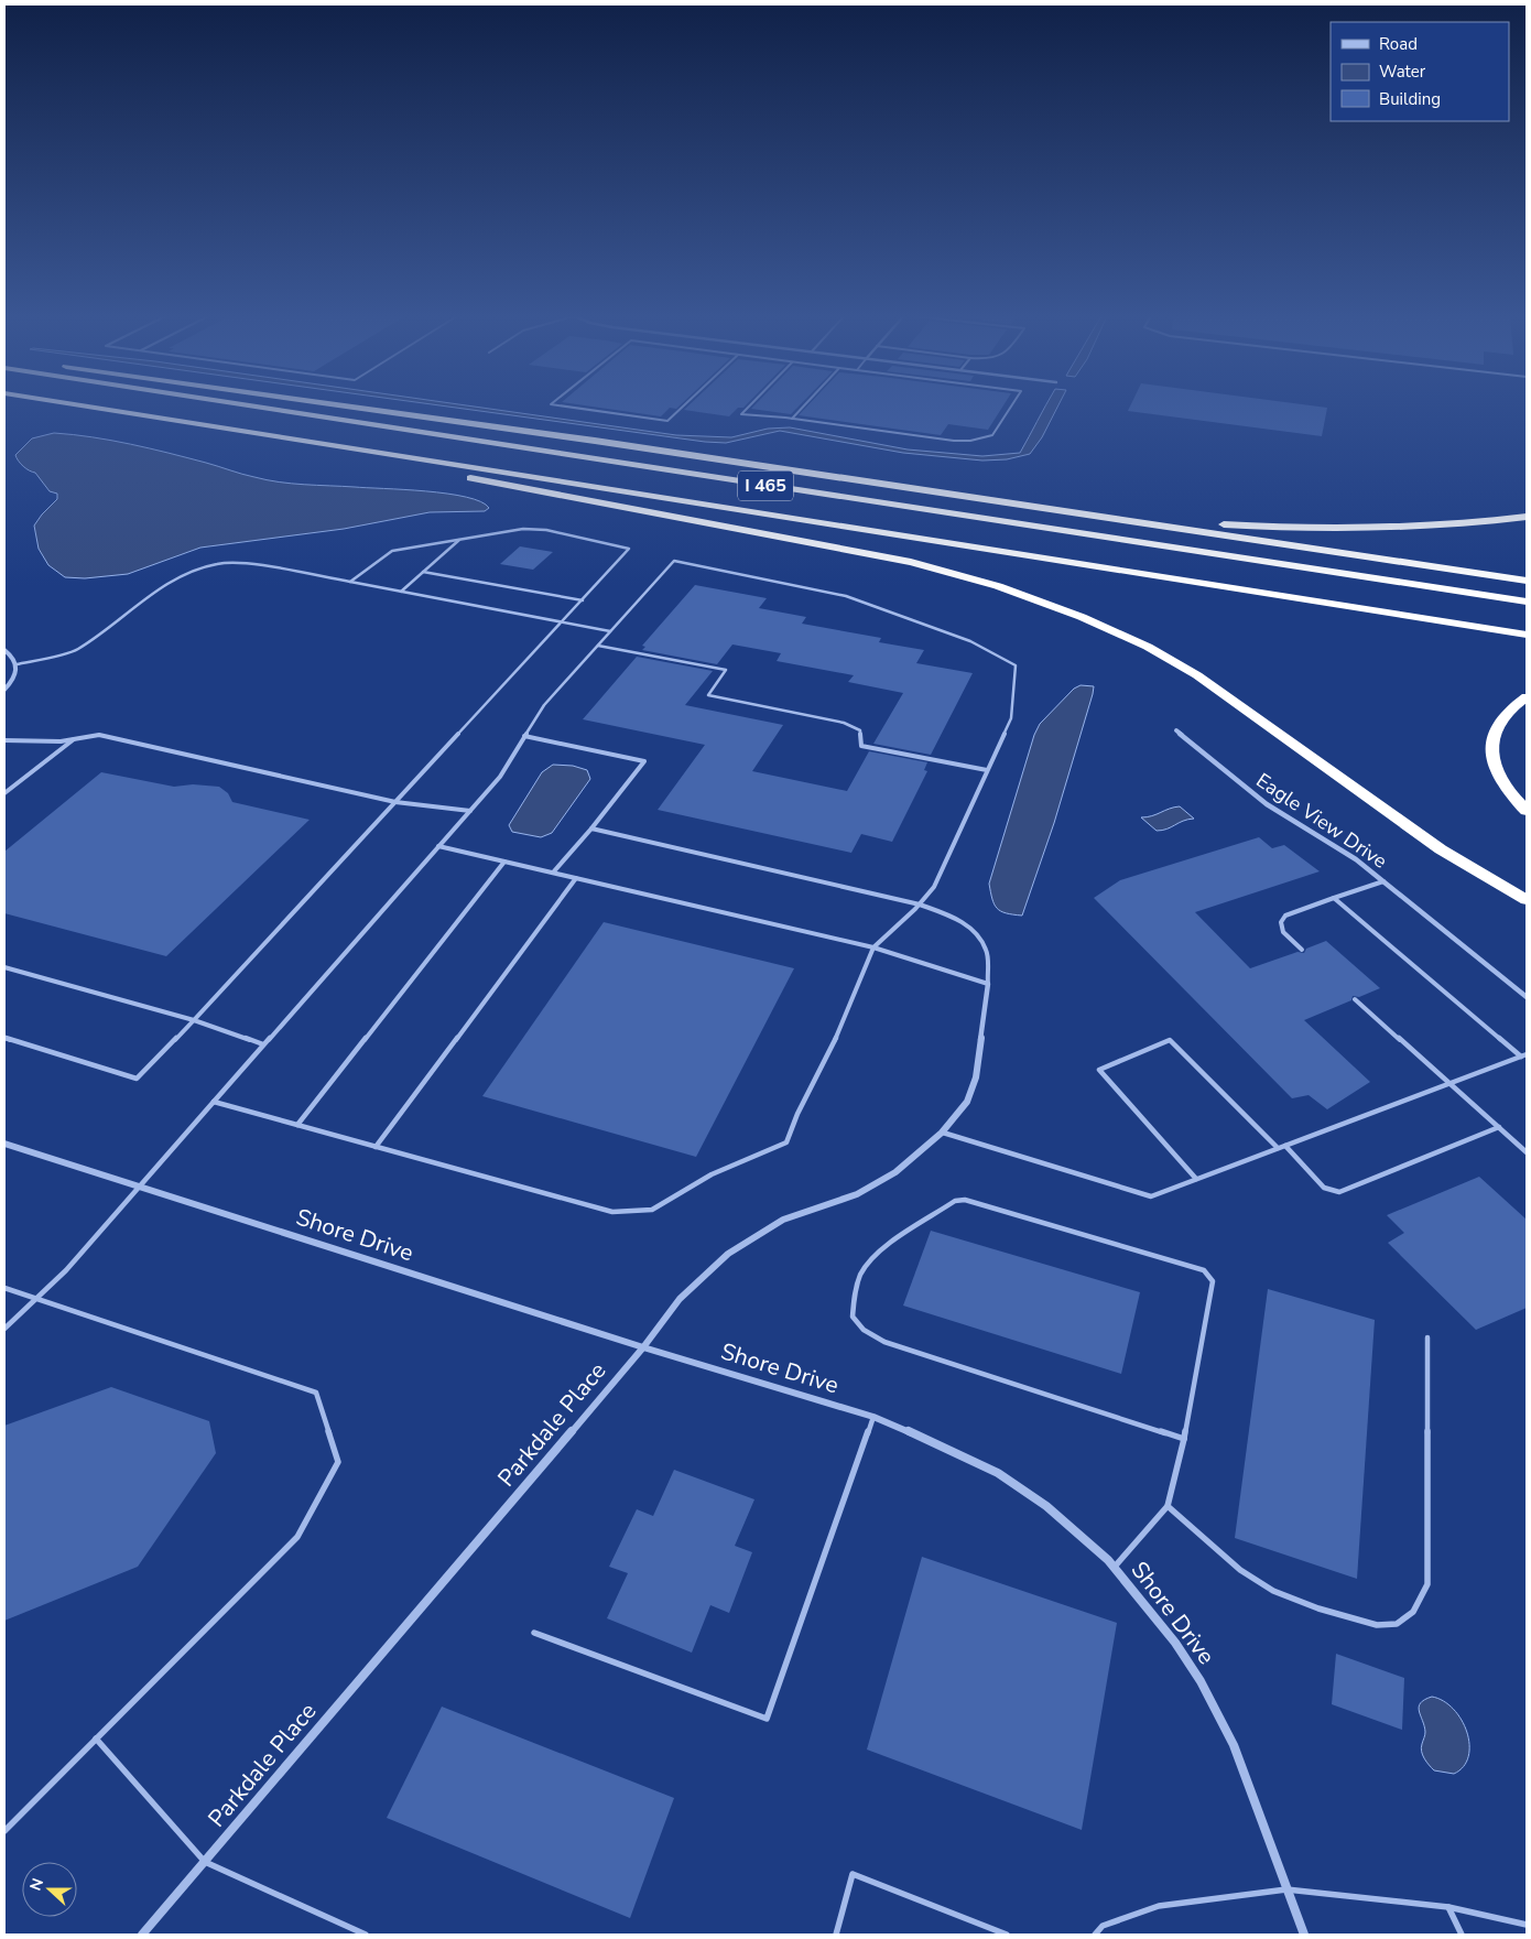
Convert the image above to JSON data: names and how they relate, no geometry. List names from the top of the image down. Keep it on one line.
{"streets":{"highway":["I 465"],"street":["Eagle View Drive","Shore Drive","Parkdale Place"]},"crossings":[["Shore Drive","Parkdale Place"]],"legend":["Road","Water","Building"],"north":"left"}
